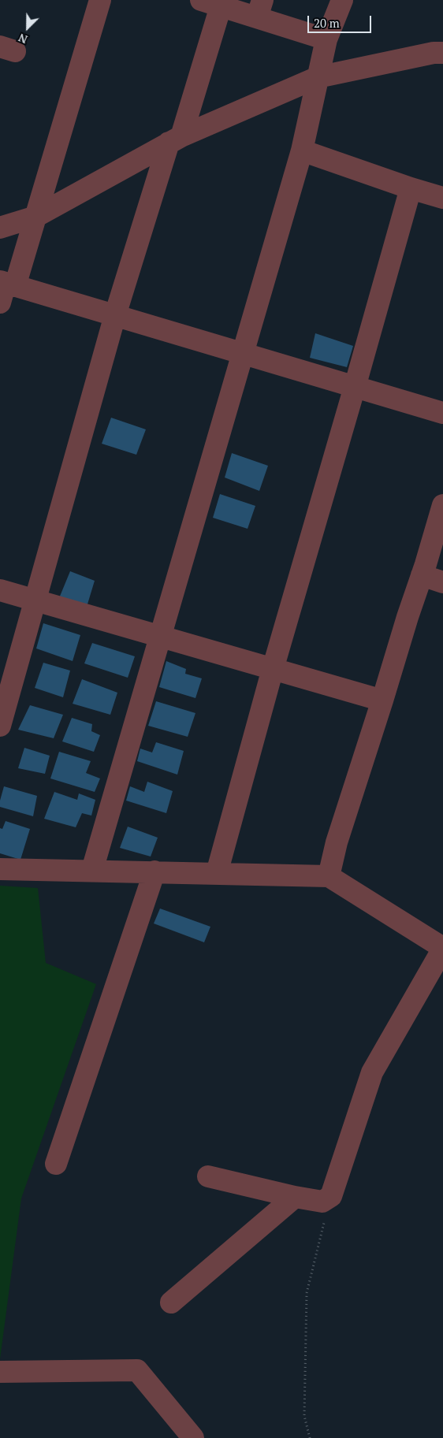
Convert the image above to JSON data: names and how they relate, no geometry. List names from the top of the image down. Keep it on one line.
{"scale_bar":"20 m","north":"bottom left"}
